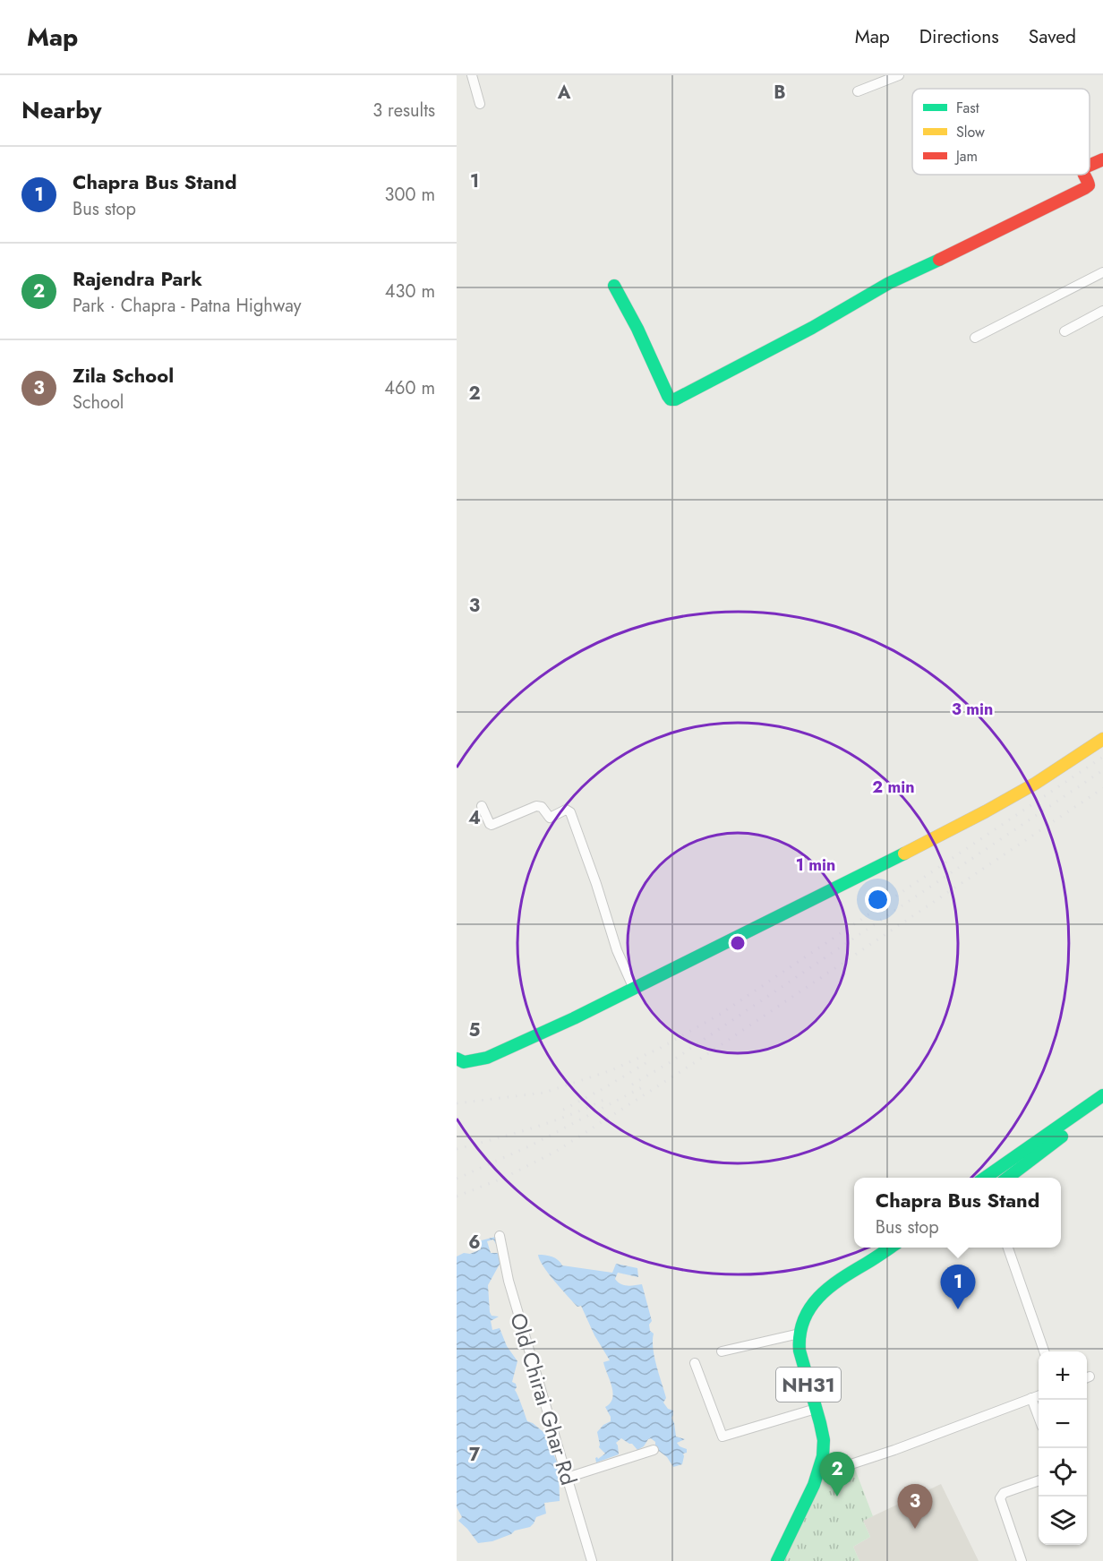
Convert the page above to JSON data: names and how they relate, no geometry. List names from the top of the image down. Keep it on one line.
{"streets":{"main road":["NH31"],"street":["Old Chirai Ghar Rd"]},"legend":["Fast","Slow","Jam"],"page":{"header":"Map","nav":["Map","Directions","Saved"],"heading":["Nearby","3 results"],"list":[{"mark":"1","name":"Chapra Bus Stand","note":"Bus stop","value":"300 m"},{"mark":"2","name":"Rajendra Park","note":"Park · Chapra - Patna Highway","value":"430 m"},{"mark":"3","name":"Zila School","note":"School","value":"460 m"}],"popup":["Chapra Bus Stand","Bus stop"],"pins":["1","2","3"],"map_buttons":["+","−"]},"grid":{"columns":["A","B"],"rows":["1","2","3","4","5","6","7"]},"rings":["3 min","2 min","1 min"]}
